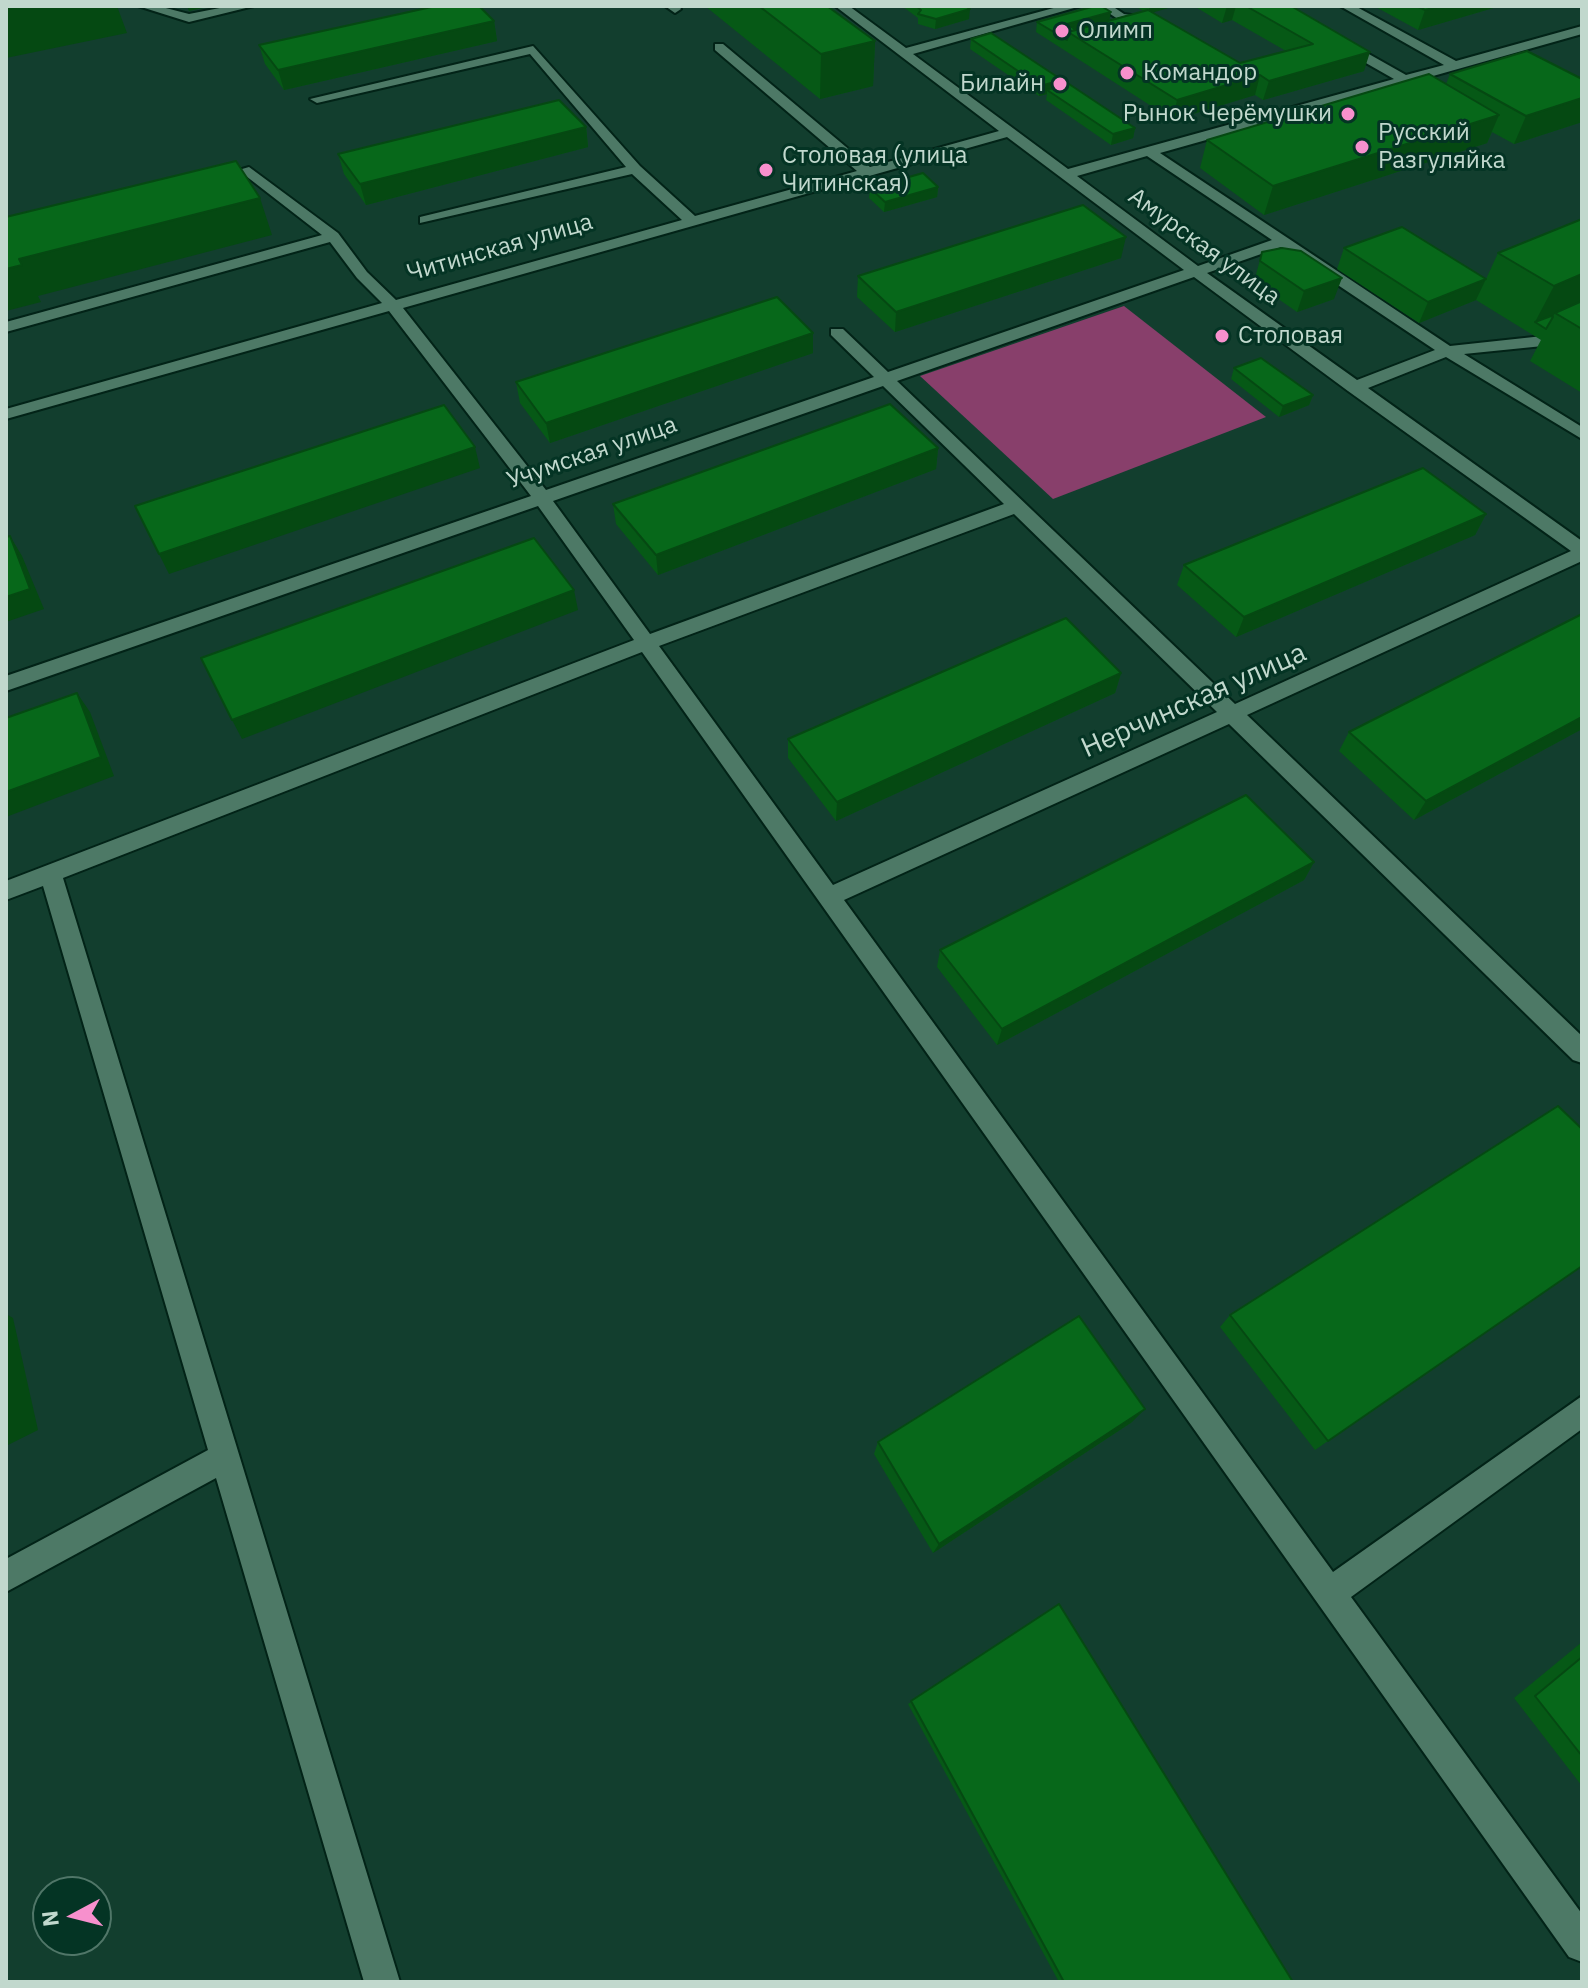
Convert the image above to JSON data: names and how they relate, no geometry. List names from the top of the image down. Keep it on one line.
{"streets":{"street":["Амурская улица","Читинская улица","Учумская улица","Нерчинская улица"]},"crossings":[["Амурская улица","Читинская улица"],["Амурская улица","Учумская улица"],["Амурская улица","Нерчинская улица"]],"places":["Олимп","Командор","Билайн","Рынок Черёмушки","Русский Разгуляйка","Столовая (улица Читинская)","Столовая"],"north":"left"}
